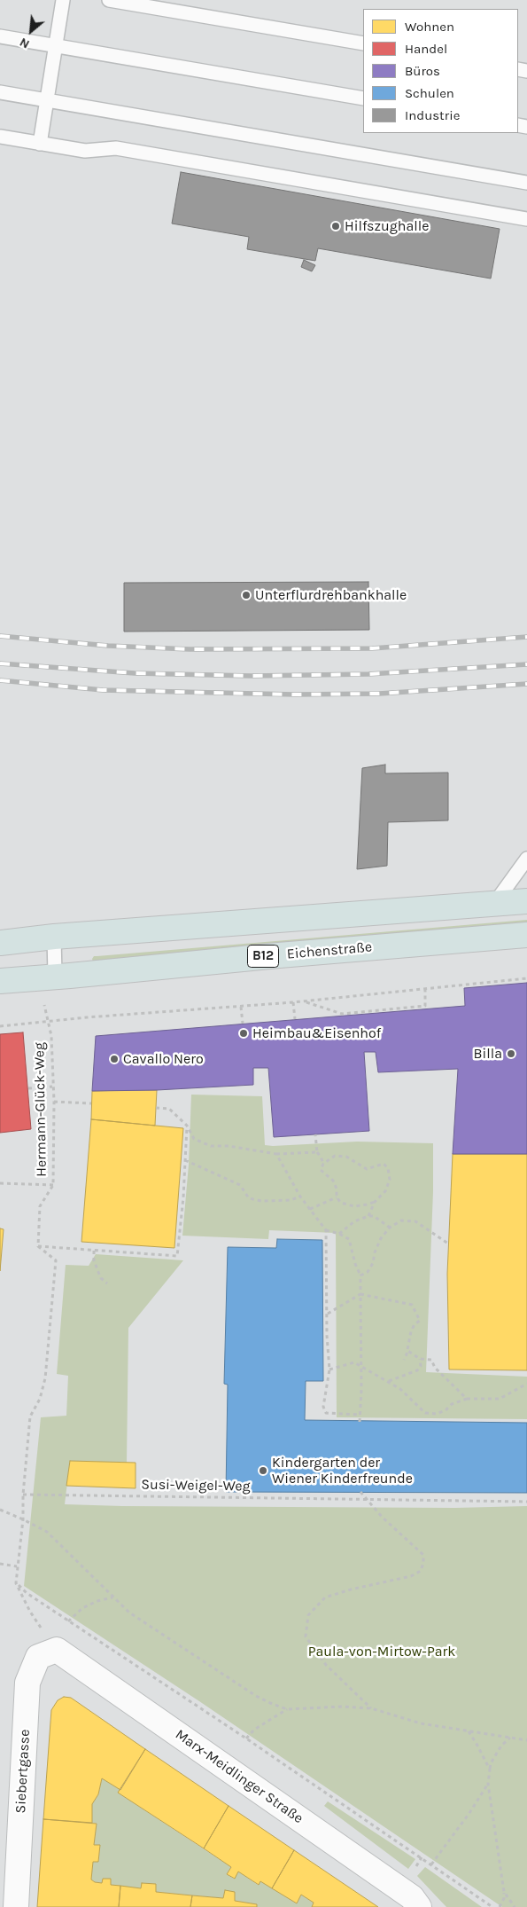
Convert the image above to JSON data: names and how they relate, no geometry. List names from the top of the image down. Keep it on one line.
{"streets":{"main road":["Eichenstraße","B12"],"street":["Siebertgasse","Marx-Meidlinger Straße"],"path":["Hermann-Glück-Weg","Susi-Weigel-Weg"]},"crossings":[["Siebertgasse","Marx-Meidlinger Straße"]],"parks":["Paula-von-Mirtow-Park"],"places":["Hilfszughalle","Unterflurdrehbankhalle","Heimbau&Eisenhof","Billa","Cavallo Nero","Kindergarten der Wiener Kinderfreunde"],"legend":["Wohnen","Handel","Büros","Schulen","Industrie"],"north":"bottom left"}
